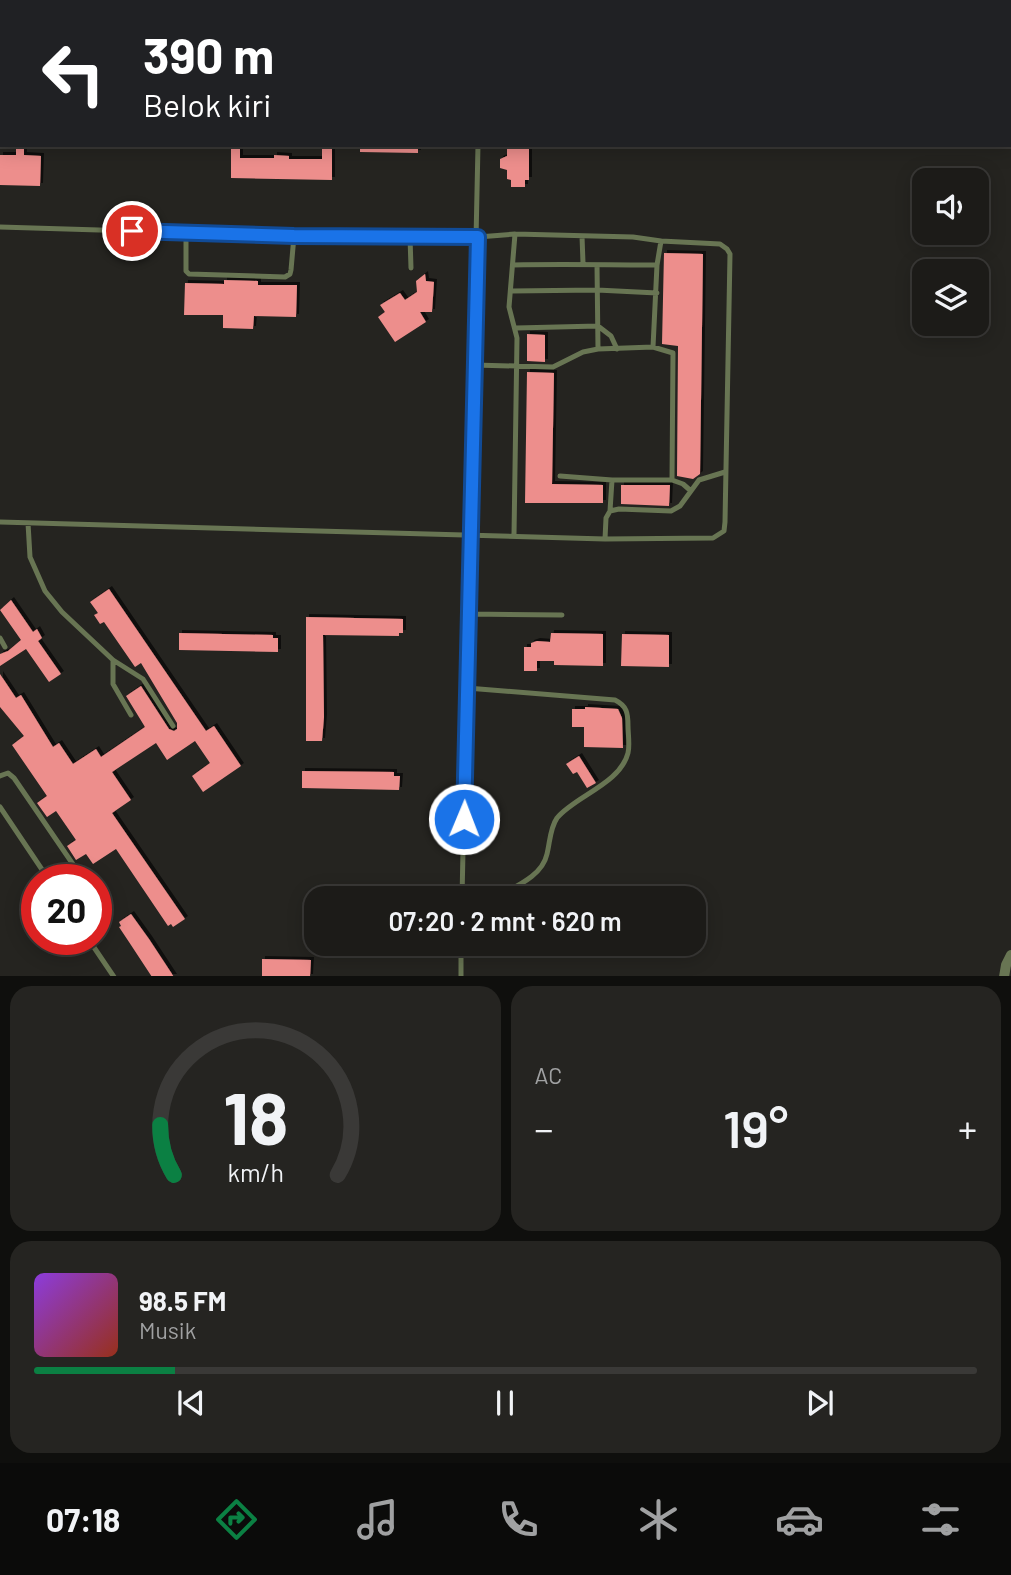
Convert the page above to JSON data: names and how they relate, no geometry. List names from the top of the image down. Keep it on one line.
{"page":{"turn":["390 m","Belok kiri"],"limit":"20","trip":"07:20 · 2 mnt · 620 m","tile":"AC","heat":["−","19°","+"],"song":["98.5 FM","Musik"],"tabs":"07:18","gauge":["18","km/h"]}}
